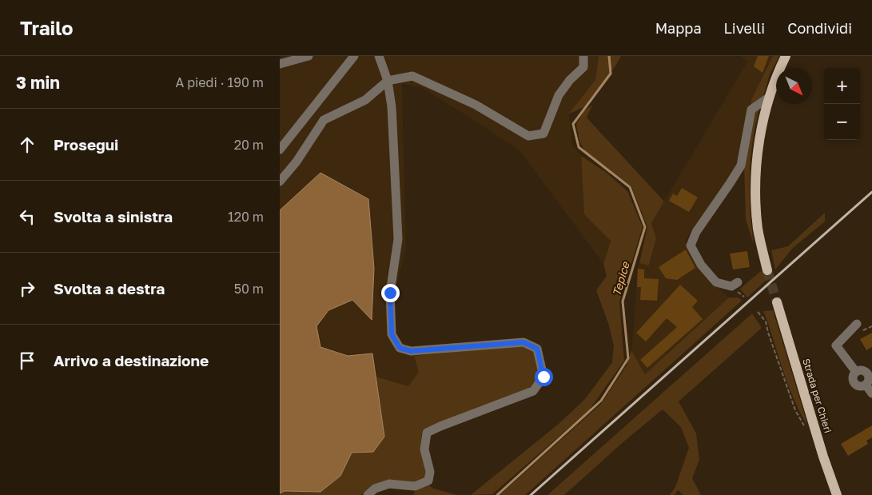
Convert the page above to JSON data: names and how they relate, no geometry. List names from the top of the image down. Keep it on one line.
{"streets":{"main road":["Strada per Chieri"]},"water":["Tepice"],"north":"bottom right","page":{"header":"Trailo","nav":["Mappa","Livelli","Condividi"],"heading":["3 min","A piedi · 190 m"],"map_buttons":["+","−"],"list":[["Prosegui","20 m"],["Svolta a sinistra","120 m"],["Svolta a destra","50 m"],"Arrivo a destinazione"]}}
